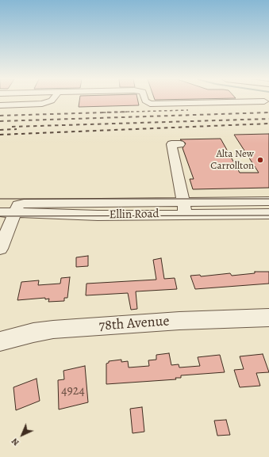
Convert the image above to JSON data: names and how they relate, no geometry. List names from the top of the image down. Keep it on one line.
{"streets":{"street":["Ellin Road","78th Avenue"]},"places":["Alta New Carrollton"],"house_numbers":["4924"],"north":"bottom left"}
